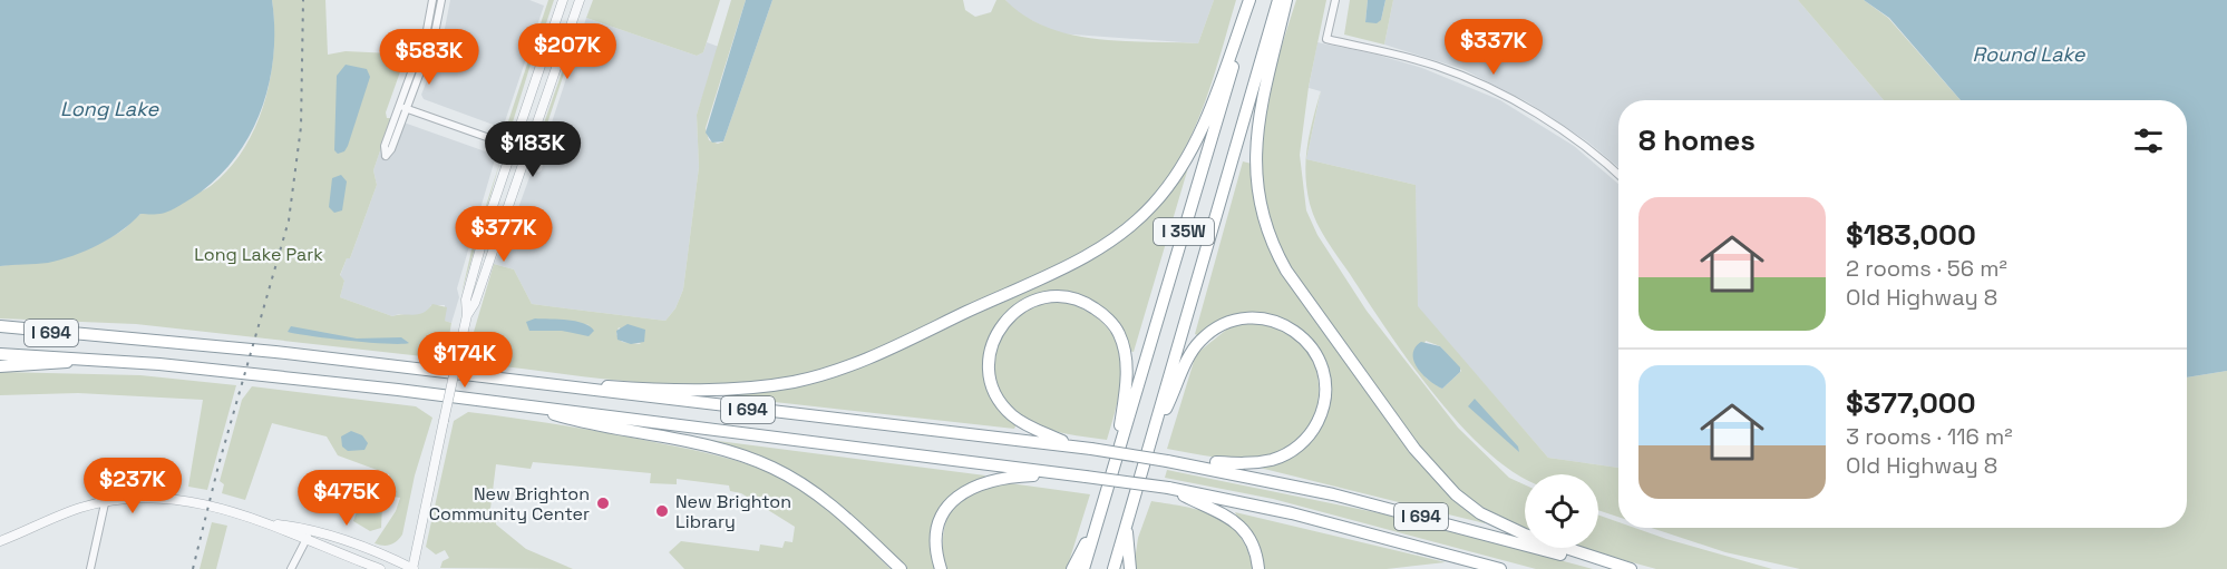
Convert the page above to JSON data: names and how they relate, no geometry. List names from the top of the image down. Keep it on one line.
{"streets":{"highway":["I 35W","I 694"]},"water":["Round Lake","Long Lake"],"parks":["Long Lake Park"],"places":["New Brighton Community Center","New Brighton Library"],"page":{"price":["$337K","$207K","$583K","$183K","$377K","$174K","$237K","$475K"],"heading":"8 homes","list":[{"name":"$183,000","note":"2 rooms · 56 m² · Old Highway 8"},{"name":"$377,000","note":"3 rooms · 116 m² · Old Highway 8"}]}}
